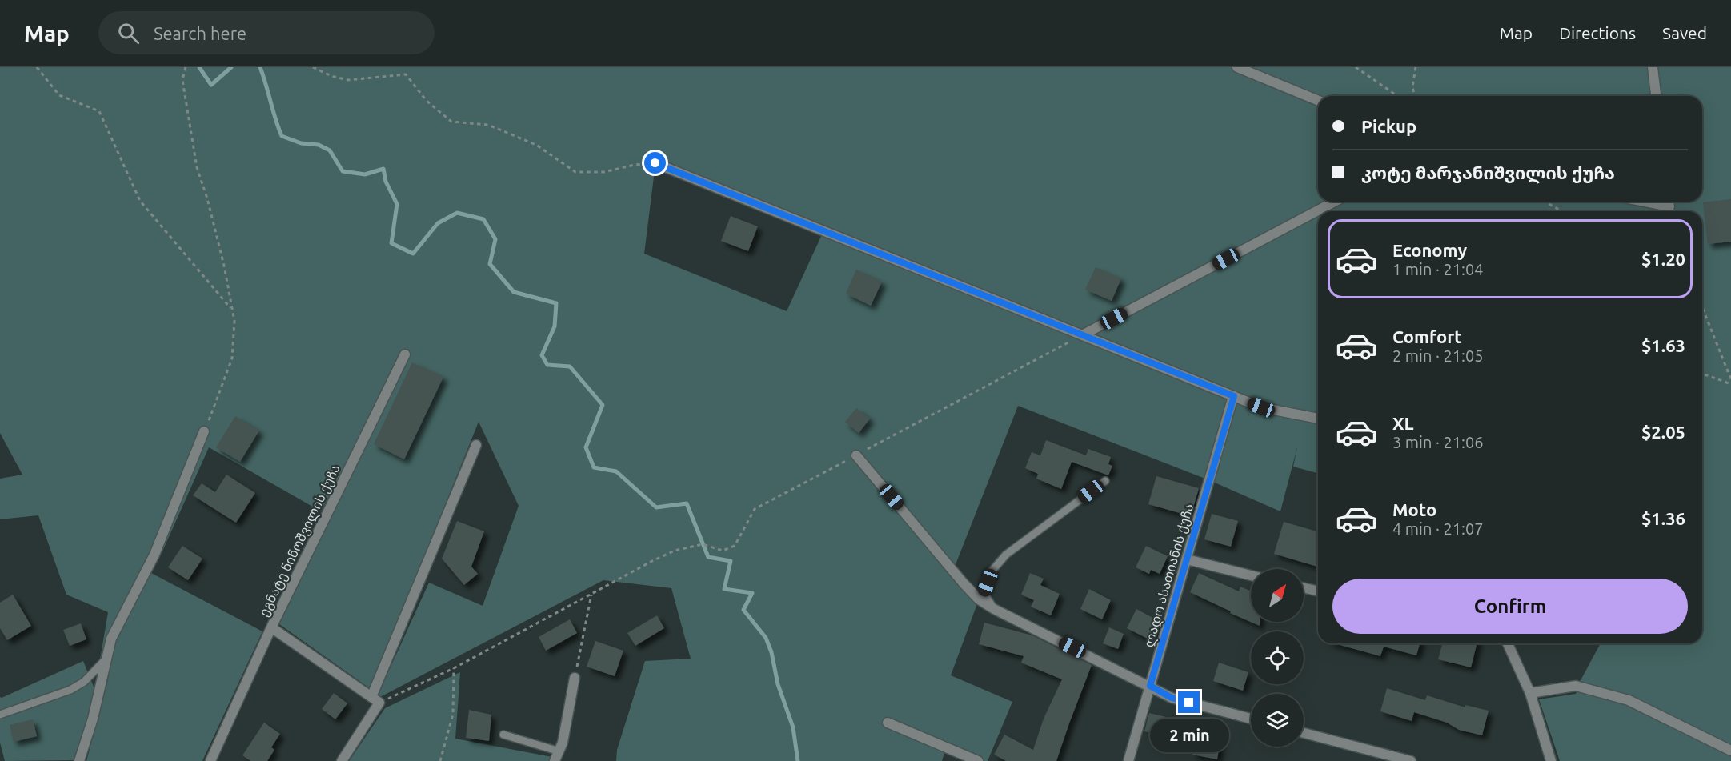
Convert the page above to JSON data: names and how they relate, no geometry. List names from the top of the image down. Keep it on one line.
{"streets":{"street":["ეგნატე ნინოშვილის ქუჩა","ლადო ასათიანის ქუჩა"]},"north":"top right","page":{"header":"Map","search":"Search here","nav":["Map","Directions","Saved"],"banner":["Pickup","კოტე მარჯანიშვილის ქუჩა"],"list":[{"name":"Economy","note":"1 min · 21:04","value":"$1.20"},{"name":"Comfort","note":"2 min · 21:05","value":"$1.63"},{"name":"XL","note":"3 min · 21:06","value":"$2.05"},{"name":"Moto","note":"4 min · 21:07","value":"$1.36"}],"buttons":"Confirm","bubble":"2 min"}}
